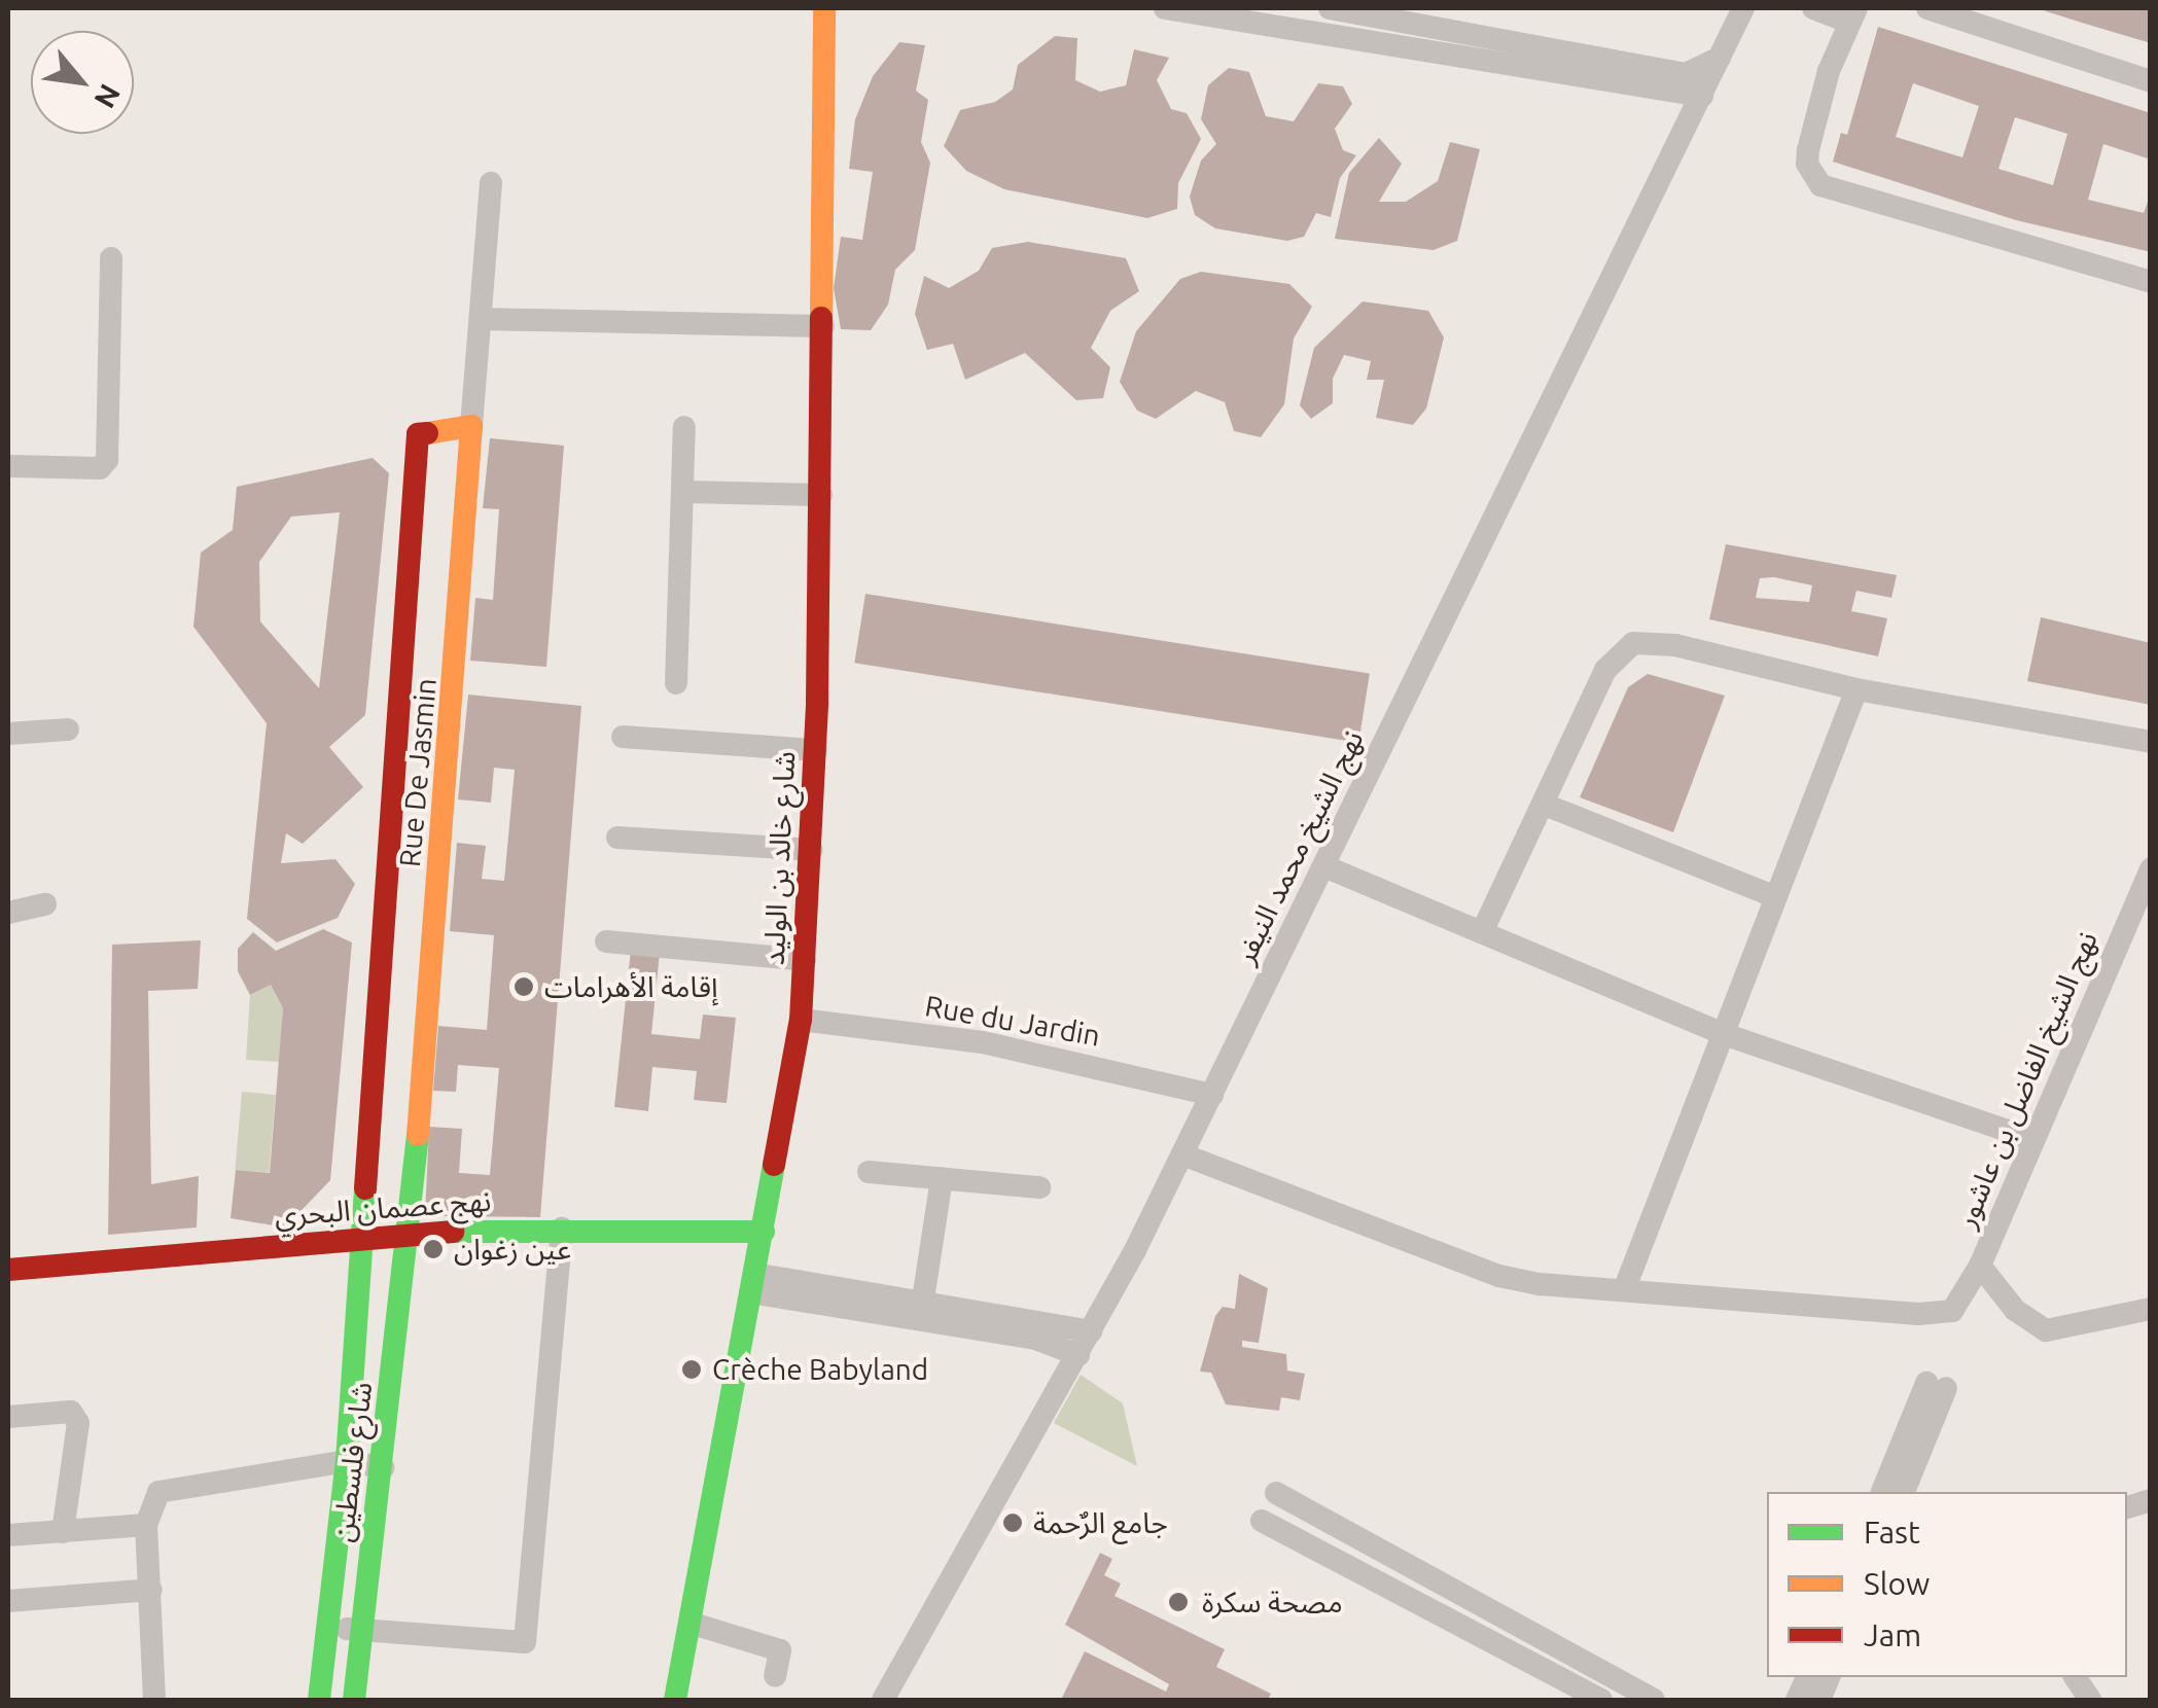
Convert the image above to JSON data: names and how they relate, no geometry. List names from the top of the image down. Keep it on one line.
{"streets":{"street":["Rue De Jasmin","نهج الشيخ محمد النيفر","شارع خالد بن الوليد","Rue du Jardin","نهج الشيخ الفاضل بن عاشور","نهج عصمان البحري","شارع فلسطين"]},"crossings":[["Rue De Jasmin","نهج عصمان البحري"],["Rue De Jasmin","شارع فلسطين"],["نهج الشيخ محمد النيفر","Rue du Jardin"],["شارع خالد بن الوليد","Rue du Jardin"],["شارع خالد بن الوليد","نهج عصمان البحري"],["نهج عصمان البحري","شارع فلسطين"]],"places":["إقامة الأهرامات","عين زغوان","Crèche Babyland","جامع الرٌحمة","مصحة سكرة"],"legend":["Fast","Slow","Jam"],"north":"bottom right"}
